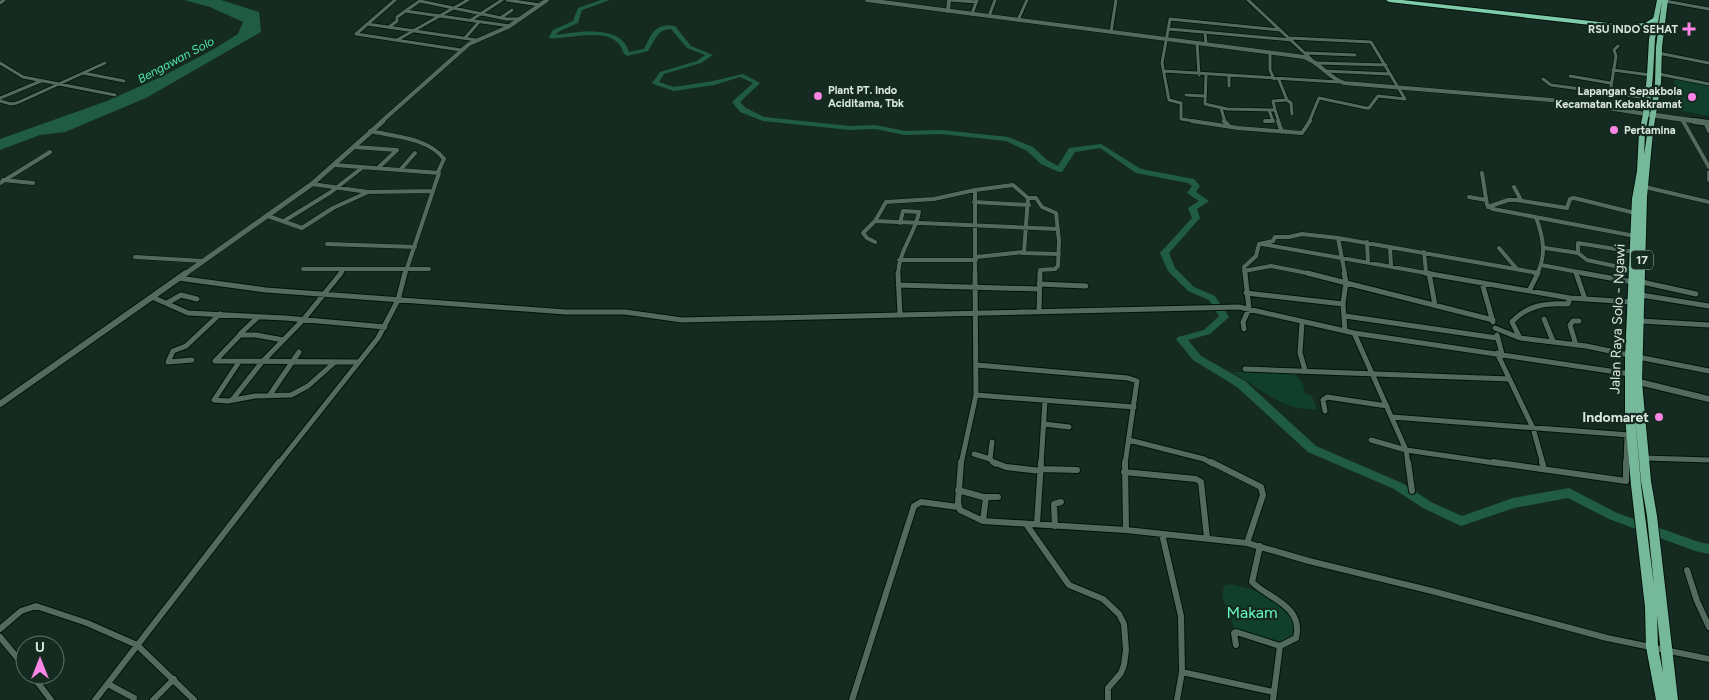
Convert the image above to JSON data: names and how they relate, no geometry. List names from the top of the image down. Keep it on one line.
{"streets":{"highway":["17","Jalan Raya Solo - Ngawi"]},"water":["Bengawan Solo"],"parks":["Makam"],"places":{"health":["RSU INDO SEHAT"],"other":["Plant PT. Indo Aciditama, Tbk","Lapangan Sepakbola Kecamatan Kebakkramat","Pertamina","Indomaret"]},"north":"top"}
